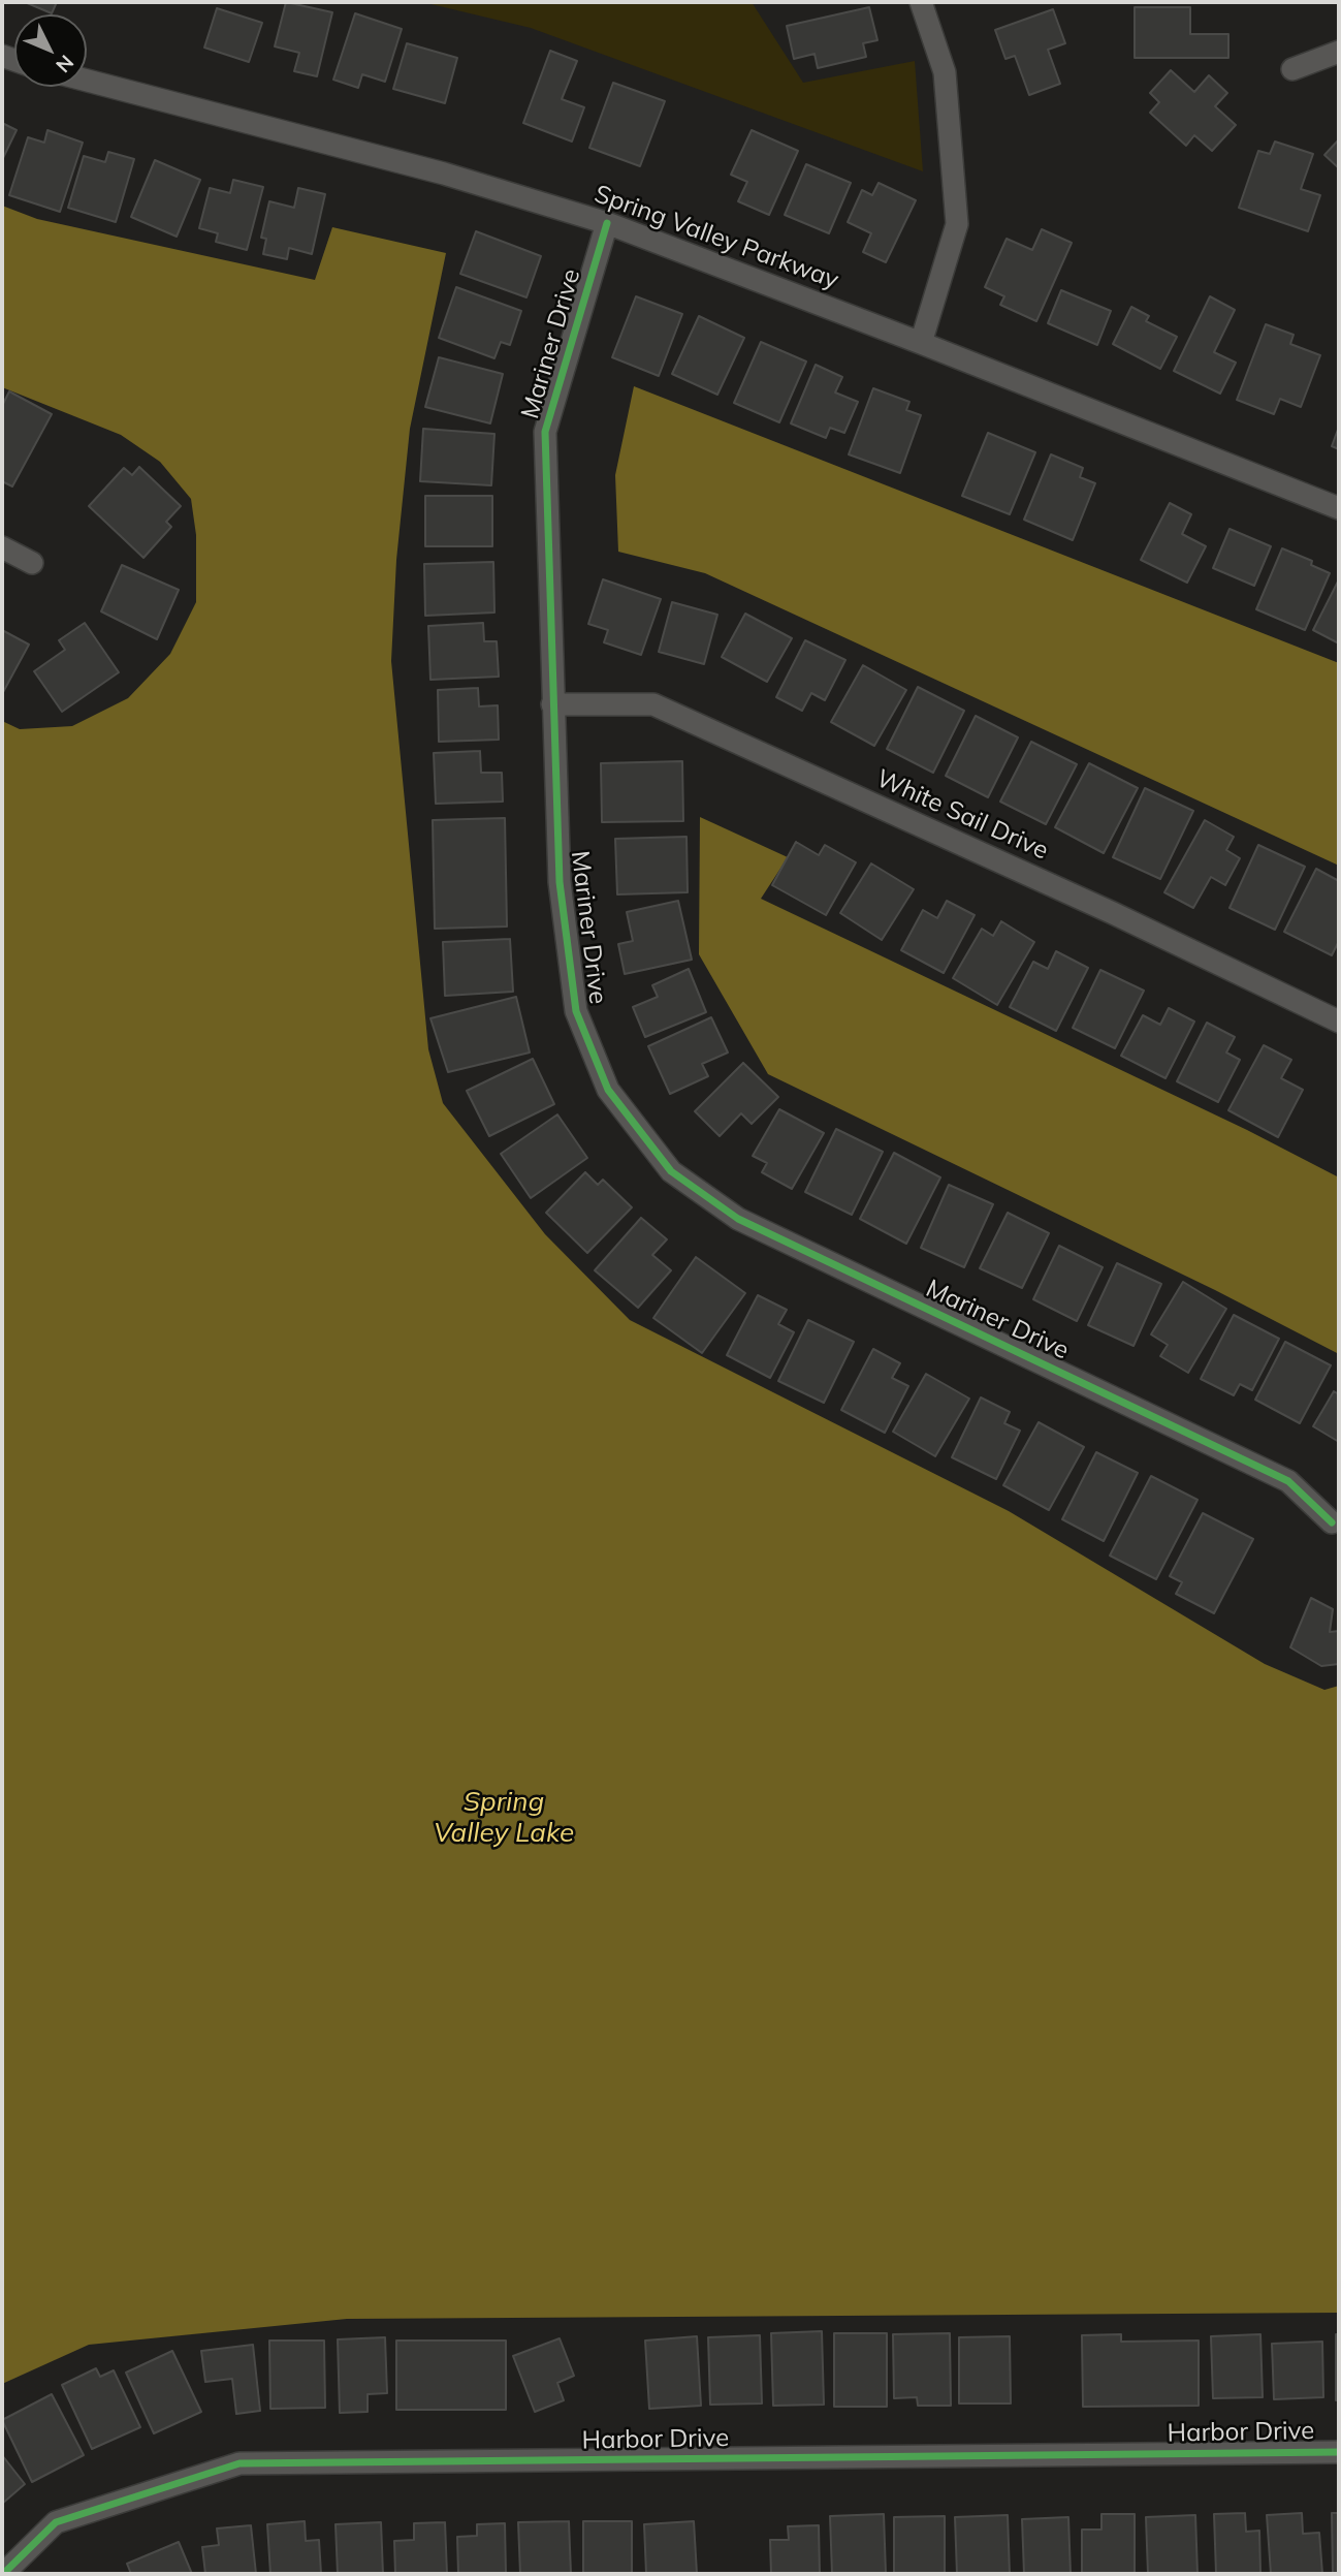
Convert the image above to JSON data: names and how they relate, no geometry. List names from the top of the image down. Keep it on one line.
{"streets":{"street":["Spring Valley Parkway","Mariner Drive","White Sail Drive","Harbor Drive"]},"crossings":[["Spring Valley Parkway","Mariner Drive"],["Mariner Drive","White Sail Drive"]],"water":["Spring Valley Lake"],"north":"bottom right"}
